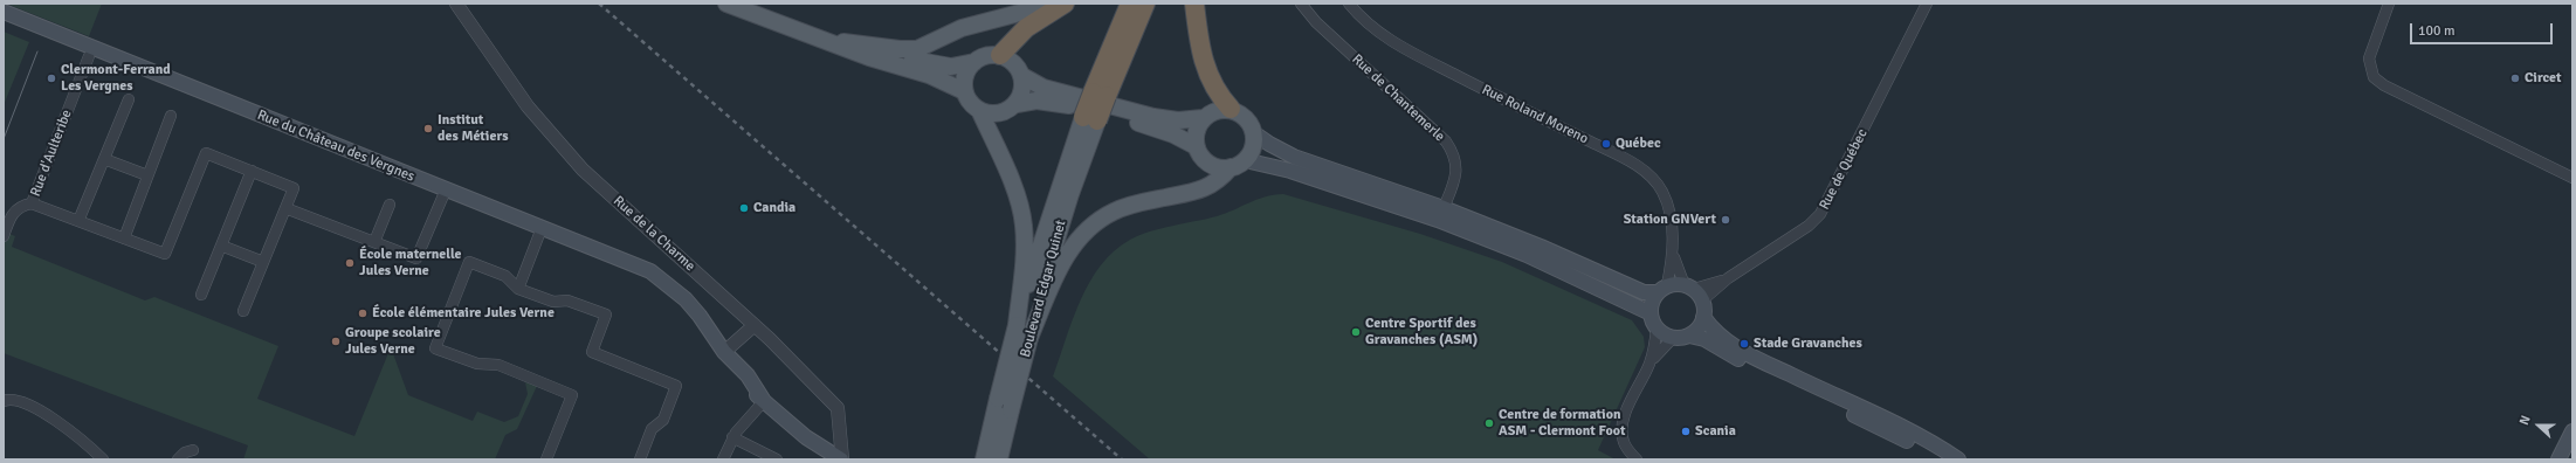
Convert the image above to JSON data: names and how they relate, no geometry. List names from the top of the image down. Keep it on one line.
{"streets":{"main road":["Rue du Château des Vergnes","Rue de la Charme","Boulevard Edgar Quinet"],"street":["Rue de Chantemerle","Rue Roland Moreno","Rue d'Aulteribe","Rue de Québec"]},"crossings":[["Rue du Château des Vergnes","Rue d'Aulteribe"],["Rue du Château des Vergnes","Rue de la Charme"]],"places":["Clermont-Ferrand Les Vergnes","Circet","Institut des Métiers","Québec","Candia","Station GNVert","École maternelle Jules Verne","École élémentaire Jules Verne","Centre Sportif des Gravanches (ASM)","Groupe scolaire Jules Verne","Stade Gravanches","Centre de formation ASM - Clermont Foot","Scania"],"scale_bar":"100 m","north":"left"}
